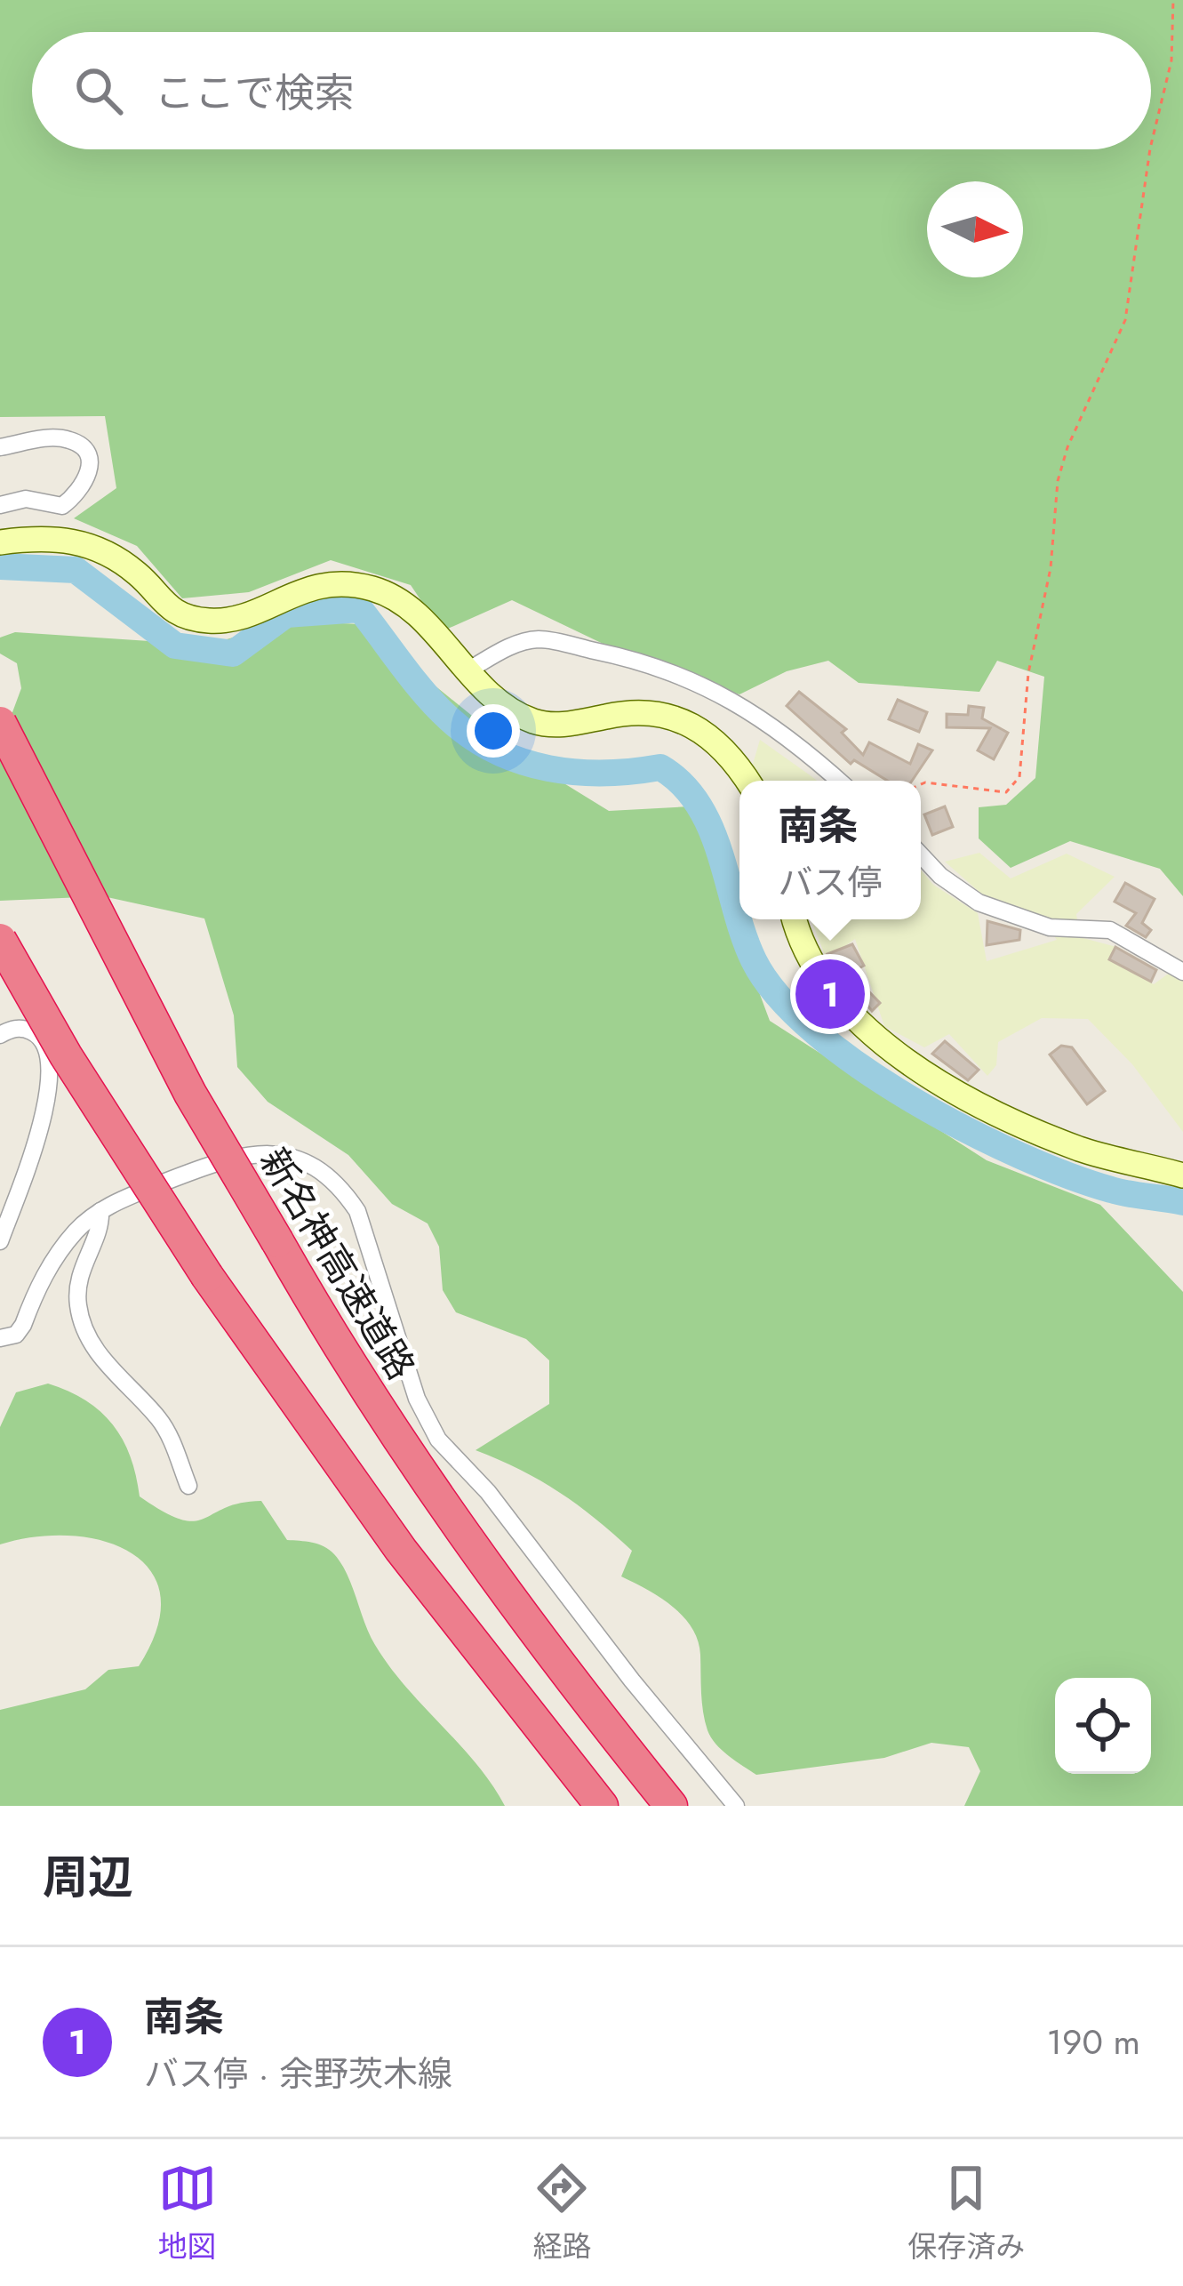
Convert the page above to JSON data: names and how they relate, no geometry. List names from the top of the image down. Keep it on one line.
{"streets":{"highway":["新名神高速道路"]},"north":"right","page":{"search":"ここで検索","popup":["南条","バス停"],"pins":"1","heading":"周辺","list":[{"mark":"1","name":"南条","note":"バス停 · 余野茨木線","value":"190 m"}],"nav":["地図","経路","保存済み"]}}
